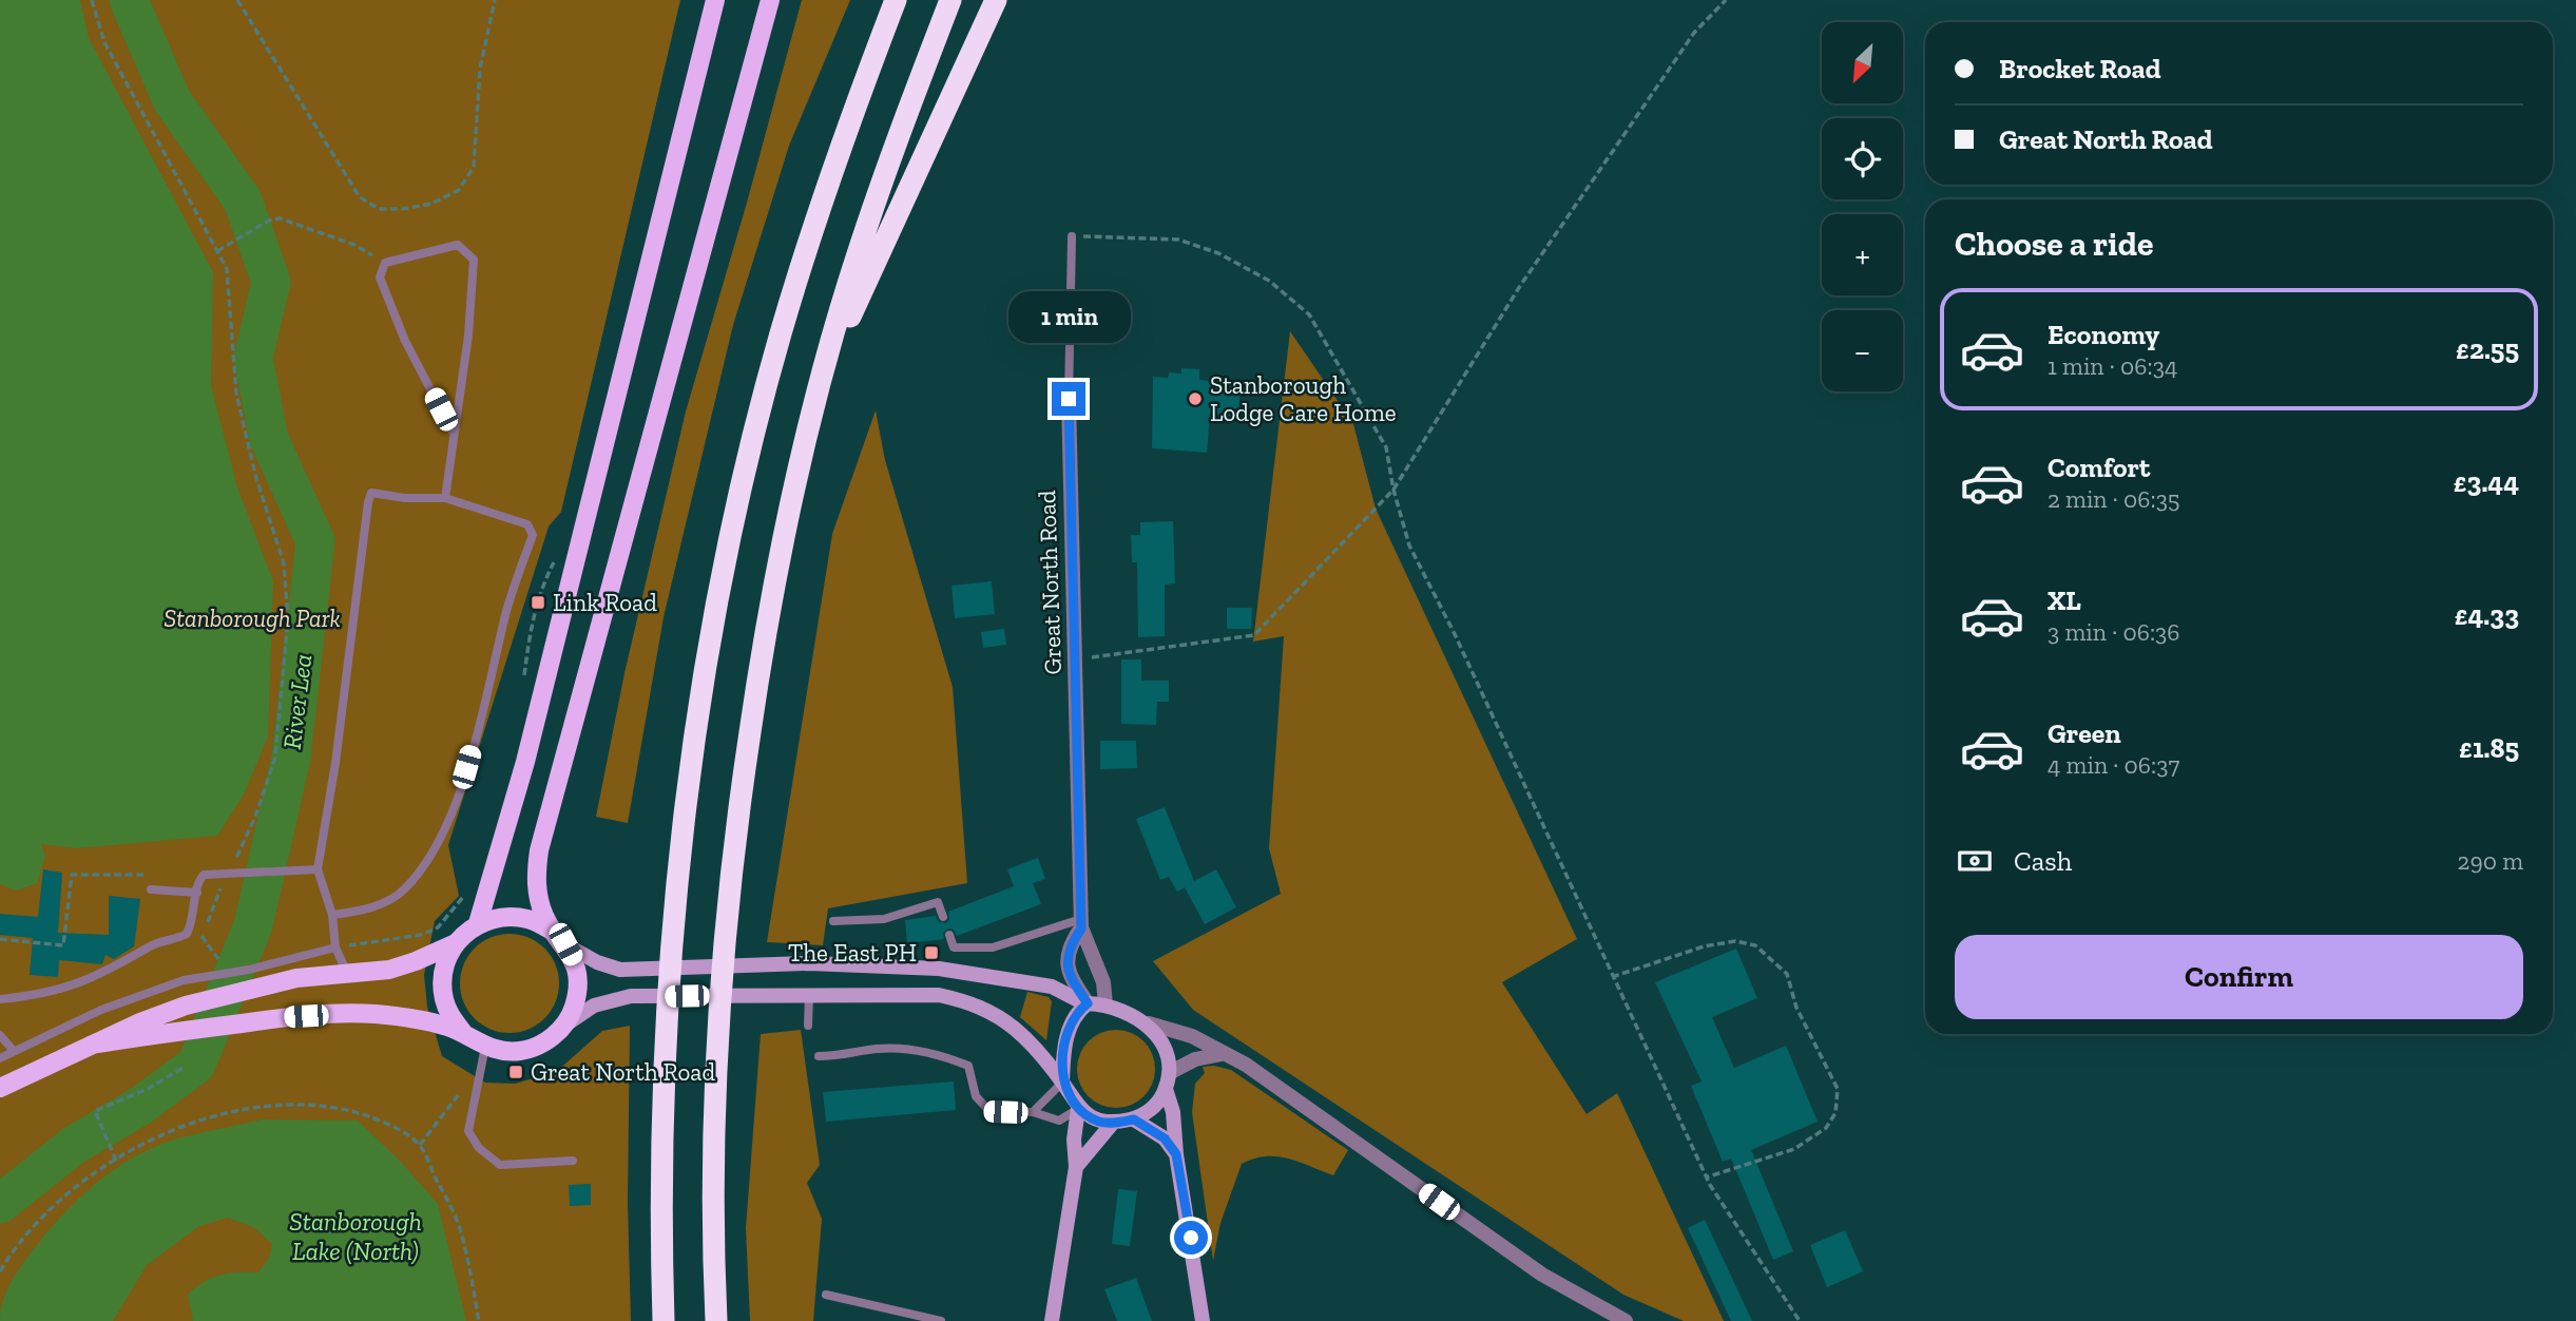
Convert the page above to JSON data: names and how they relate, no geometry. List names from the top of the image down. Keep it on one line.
{"streets":{"street":["Great North Road"]},"water":["River Lea","Stanborough Lake (North)"],"parks":["Stanborough Park"],"places":{"other":["Stanborough Lodge Care Home"],"transit":["Link Road","The East PH","Great North Road"]},"north":"bottom left","page":{"map_buttons":["+","−"],"banner":["Brocket Road","Great North Road"],"heading":"Choose a ride","list":[{"name":"Economy","note":"1 min · 06:34","value":"£2.55"},{"name":"Comfort","note":"2 min · 06:35","value":"£3.44"},{"name":"XL","note":"3 min · 06:36","value":"£4.33"},{"name":"Green","note":"4 min · 06:37","value":"£1.85"}],"bubble":"1 min","pay":["Cash","290 m"],"buttons":"Confirm"}}
